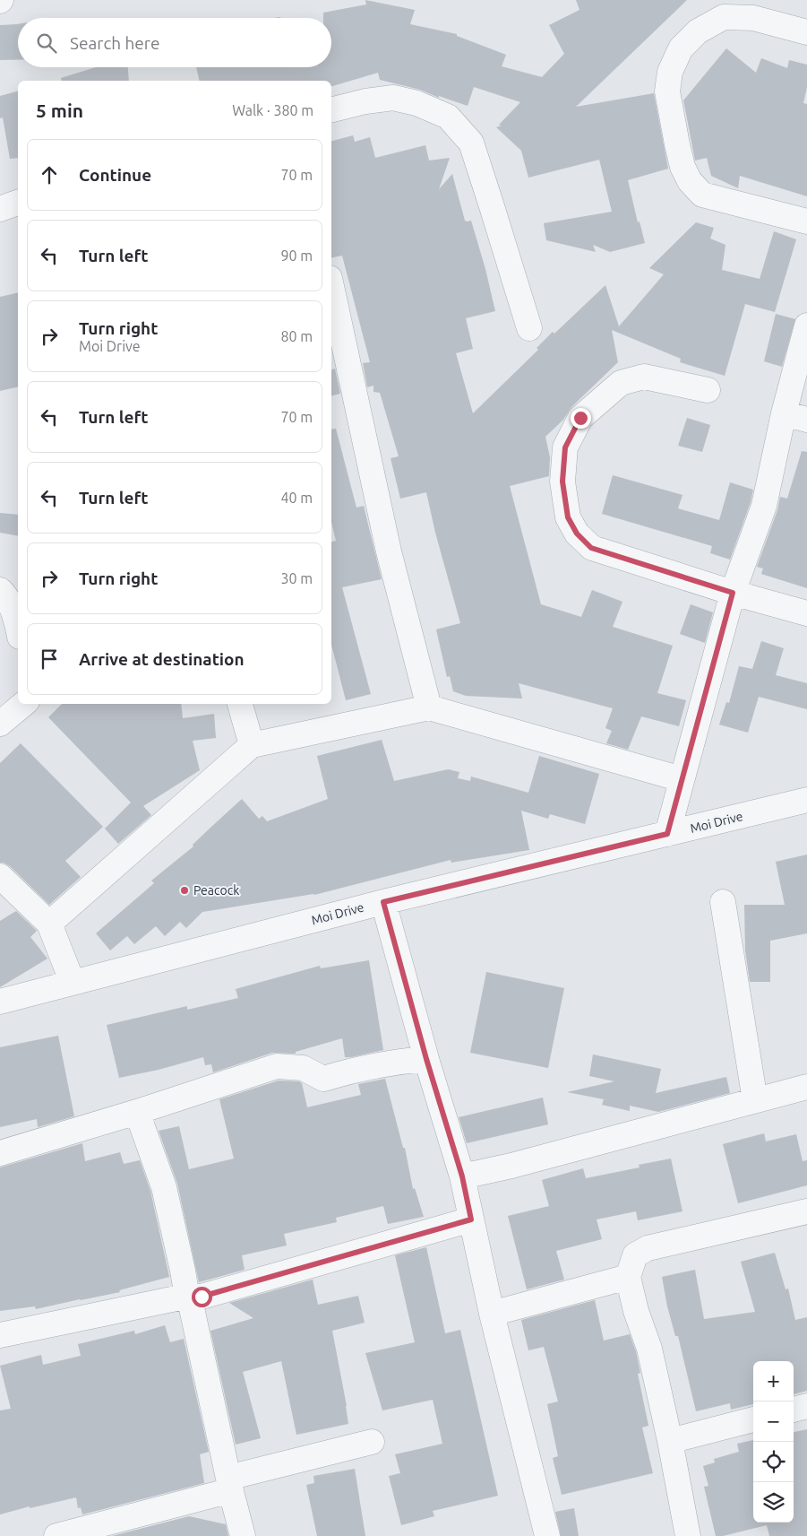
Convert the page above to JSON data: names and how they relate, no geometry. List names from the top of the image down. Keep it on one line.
{"streets":{"street":["Moi Drive"]},"places":["Peacock"],"page":{"search":"Search here","heading":["5 min","Walk · 380 m"],"list":[["Continue","70 m"],["Turn left","90 m"],["Turn right","Moi Drive","80 m"],["Turn left","70 m"],["Turn left","40 m"],["Turn right","30 m"],"Arrive at destination"],"map_buttons":["+","−"]}}
